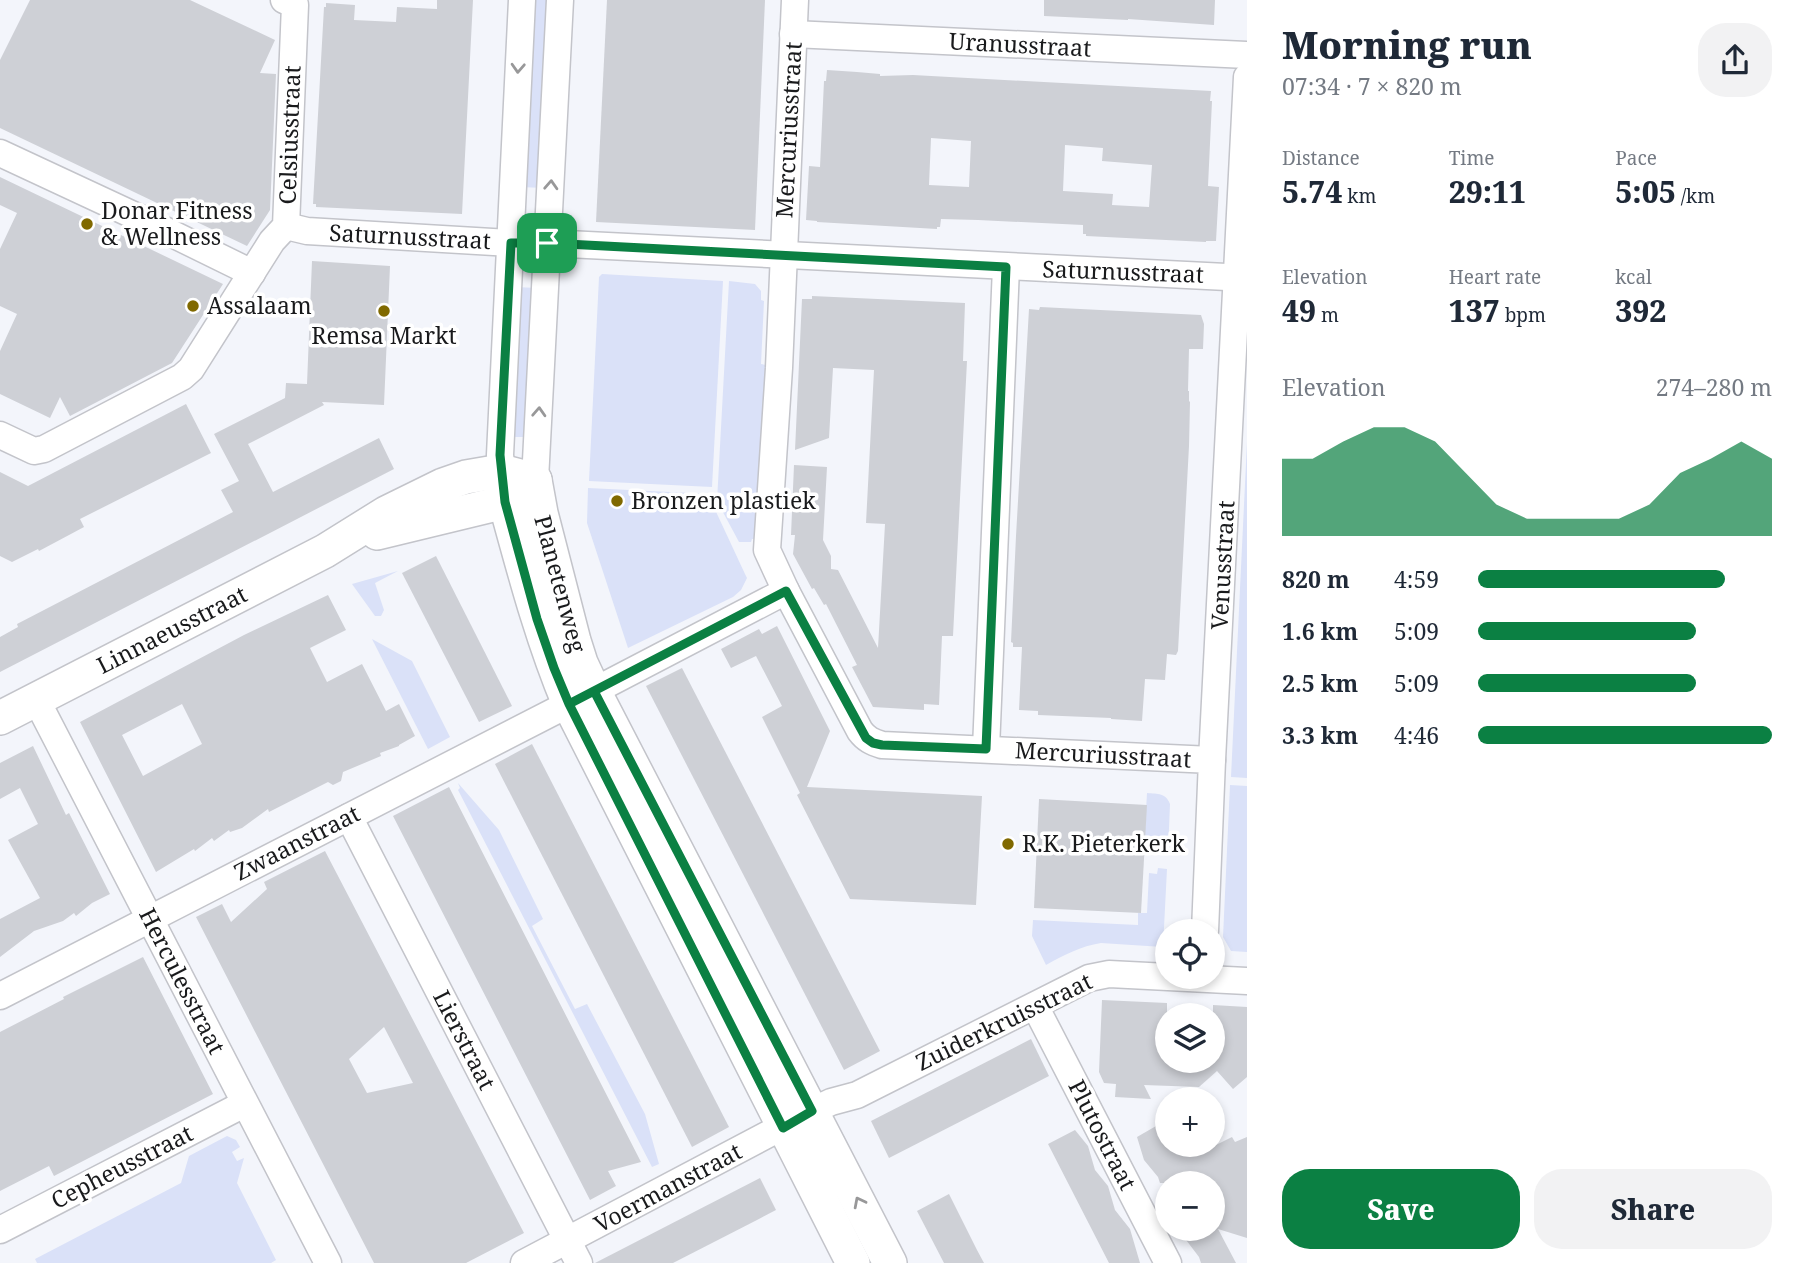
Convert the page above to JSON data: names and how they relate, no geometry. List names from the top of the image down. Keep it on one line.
{"streets":{"main road":["Planetenweg","Linnaeusstraat"],"street":["Uranusstraat","Mercuriusstraat","Celsiusstraat","Saturnusstraat","Venusstraat","Zwaanstraat","Herculesstraat","Zuiderkruisstraat","Lierstraat","Plutostraat","Cepheusstraat","Voermanstraat"]},"crossings":[["Uranusstraat","Mercuriusstraat"],["Mercuriusstraat","Saturnusstraat"],["Mercuriusstraat","Venusstraat"],["Celsiusstraat","Saturnusstraat"],["Saturnusstraat","Venusstraat"],["Saturnusstraat","Planetenweg"],["Planetenweg","Linnaeusstraat"],["Planetenweg","Zwaanstraat"],["Planetenweg","Zuiderkruisstraat"],["Planetenweg","Voermanstraat"],["Linnaeusstraat","Herculesstraat"],["Zwaanstraat","Herculesstraat"],["Zwaanstraat","Lierstraat"],["Herculesstraat","Cepheusstraat"],["Zuiderkruisstraat","Plutostraat"],["Zuiderkruisstraat","Voermanstraat"],["Lierstraat","Voermanstraat"]],"places":["Donar Fitness & Wellness","Assalaam","Remsa Markt","Bronzen plastiek","R.K. Pieterkerk"],"page":{"heading":["Morning run","07:34 · 7 × 820 m"],"stats":[["Distance","5.74 km"],["Time","29:11"],["Pace","5:05 /km"],["Elevation","49 m"],["Heart rate","137 bpm"],["kcal","392"]],"chart":["Elevation","274–280 m"],"list":[{"name":"820 m","note":"4:59"},{"name":"1.6 km","note":"5:09"},{"name":"2.5 km","note":"5:09"},{"name":"3.3 km","note":"4:46"}],"map_buttons":["+","−"],"buttons":["Save","Share"]}}
